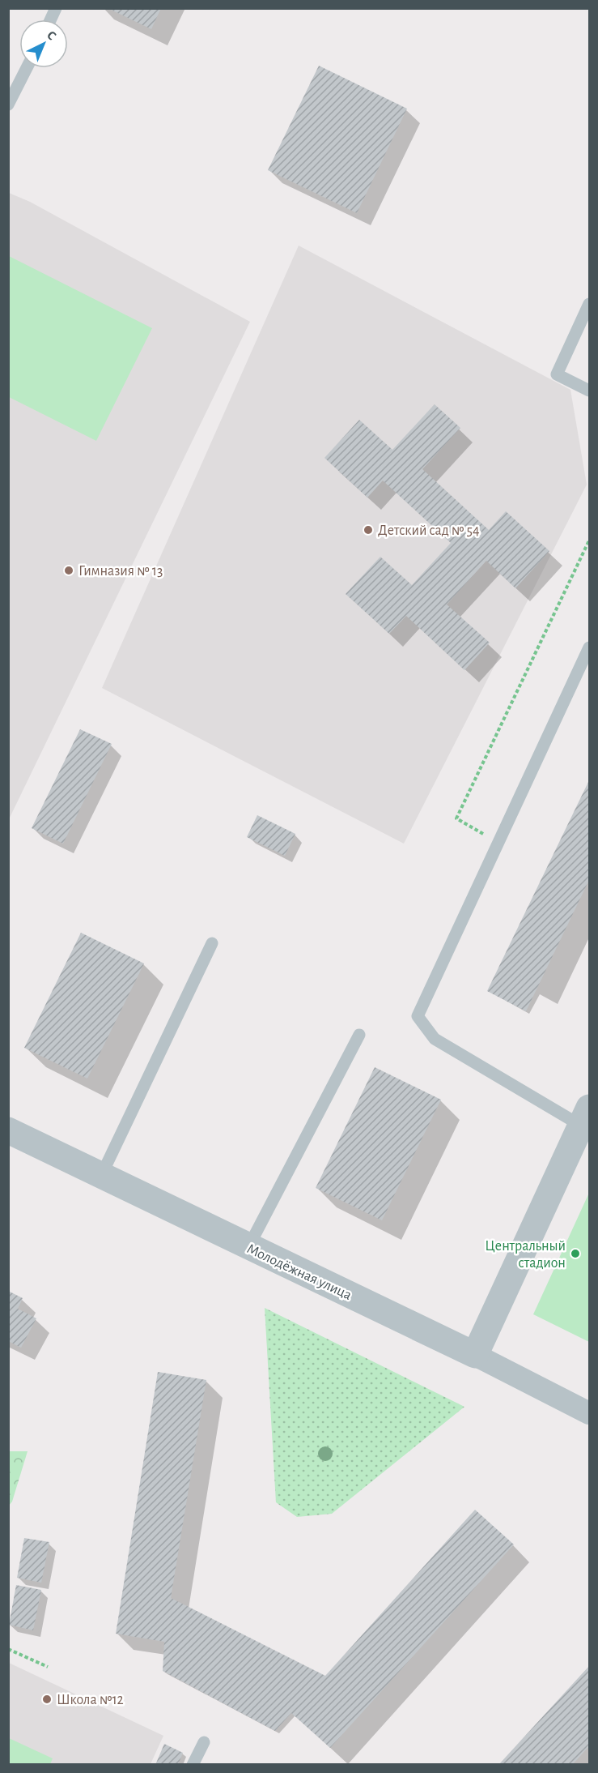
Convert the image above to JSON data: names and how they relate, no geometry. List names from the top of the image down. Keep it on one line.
{"streets":{"street":["Молодёжная улица"]},"places":["Детский сад № 54","Гимназия № 13","Центральный стадион","Школа №12"],"north":"top right"}
